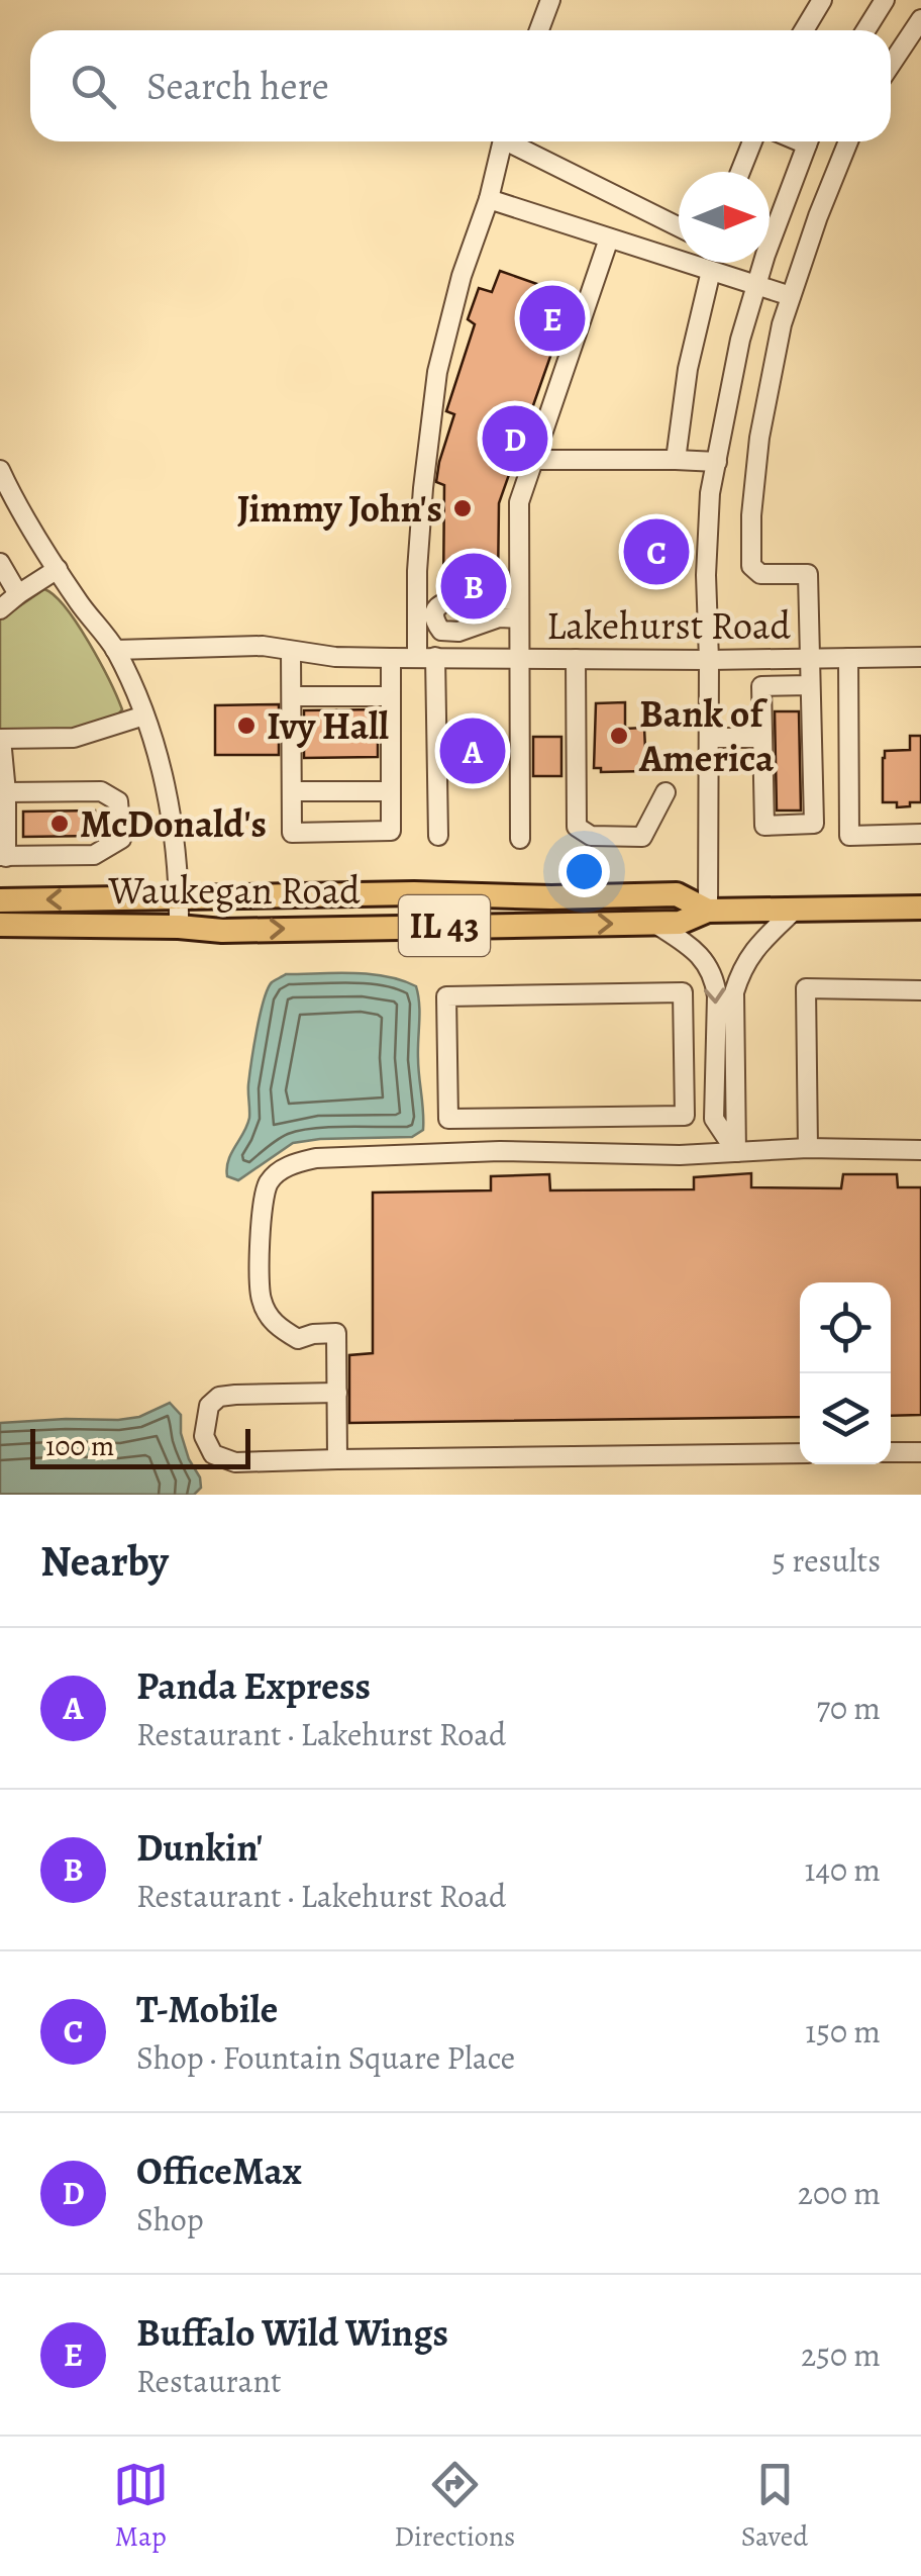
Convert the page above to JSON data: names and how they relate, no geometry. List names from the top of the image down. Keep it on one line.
{"streets":{"main road":["Waukegan Road","IL 43"],"street":["Lakehurst Road"]},"places":["Jimmy John's","Ivy Hall","Bank of America","McDonald's"],"scale_bar":"100 m","north":"right","page":{"search":"Search here","pins":["E","D","C","B","A"],"scale":"100 m","heading":["Nearby","5 results"],"list":[{"mark":"A","name":"Panda Express","note":"Restaurant · Lakehurst Road","value":"70 m"},{"mark":"B","name":"Dunkin'","note":"Restaurant · Lakehurst Road","value":"140 m"},{"mark":"C","name":"T-Mobile","note":"Shop · Fountain Square Place","value":"150 m"},{"mark":"D","name":"OfficeMax","note":"Shop","value":"200 m"},{"mark":"E","name":"Buffalo Wild Wings","note":"Restaurant","value":"250 m"}],"nav":["Map","Directions","Saved"]}}
